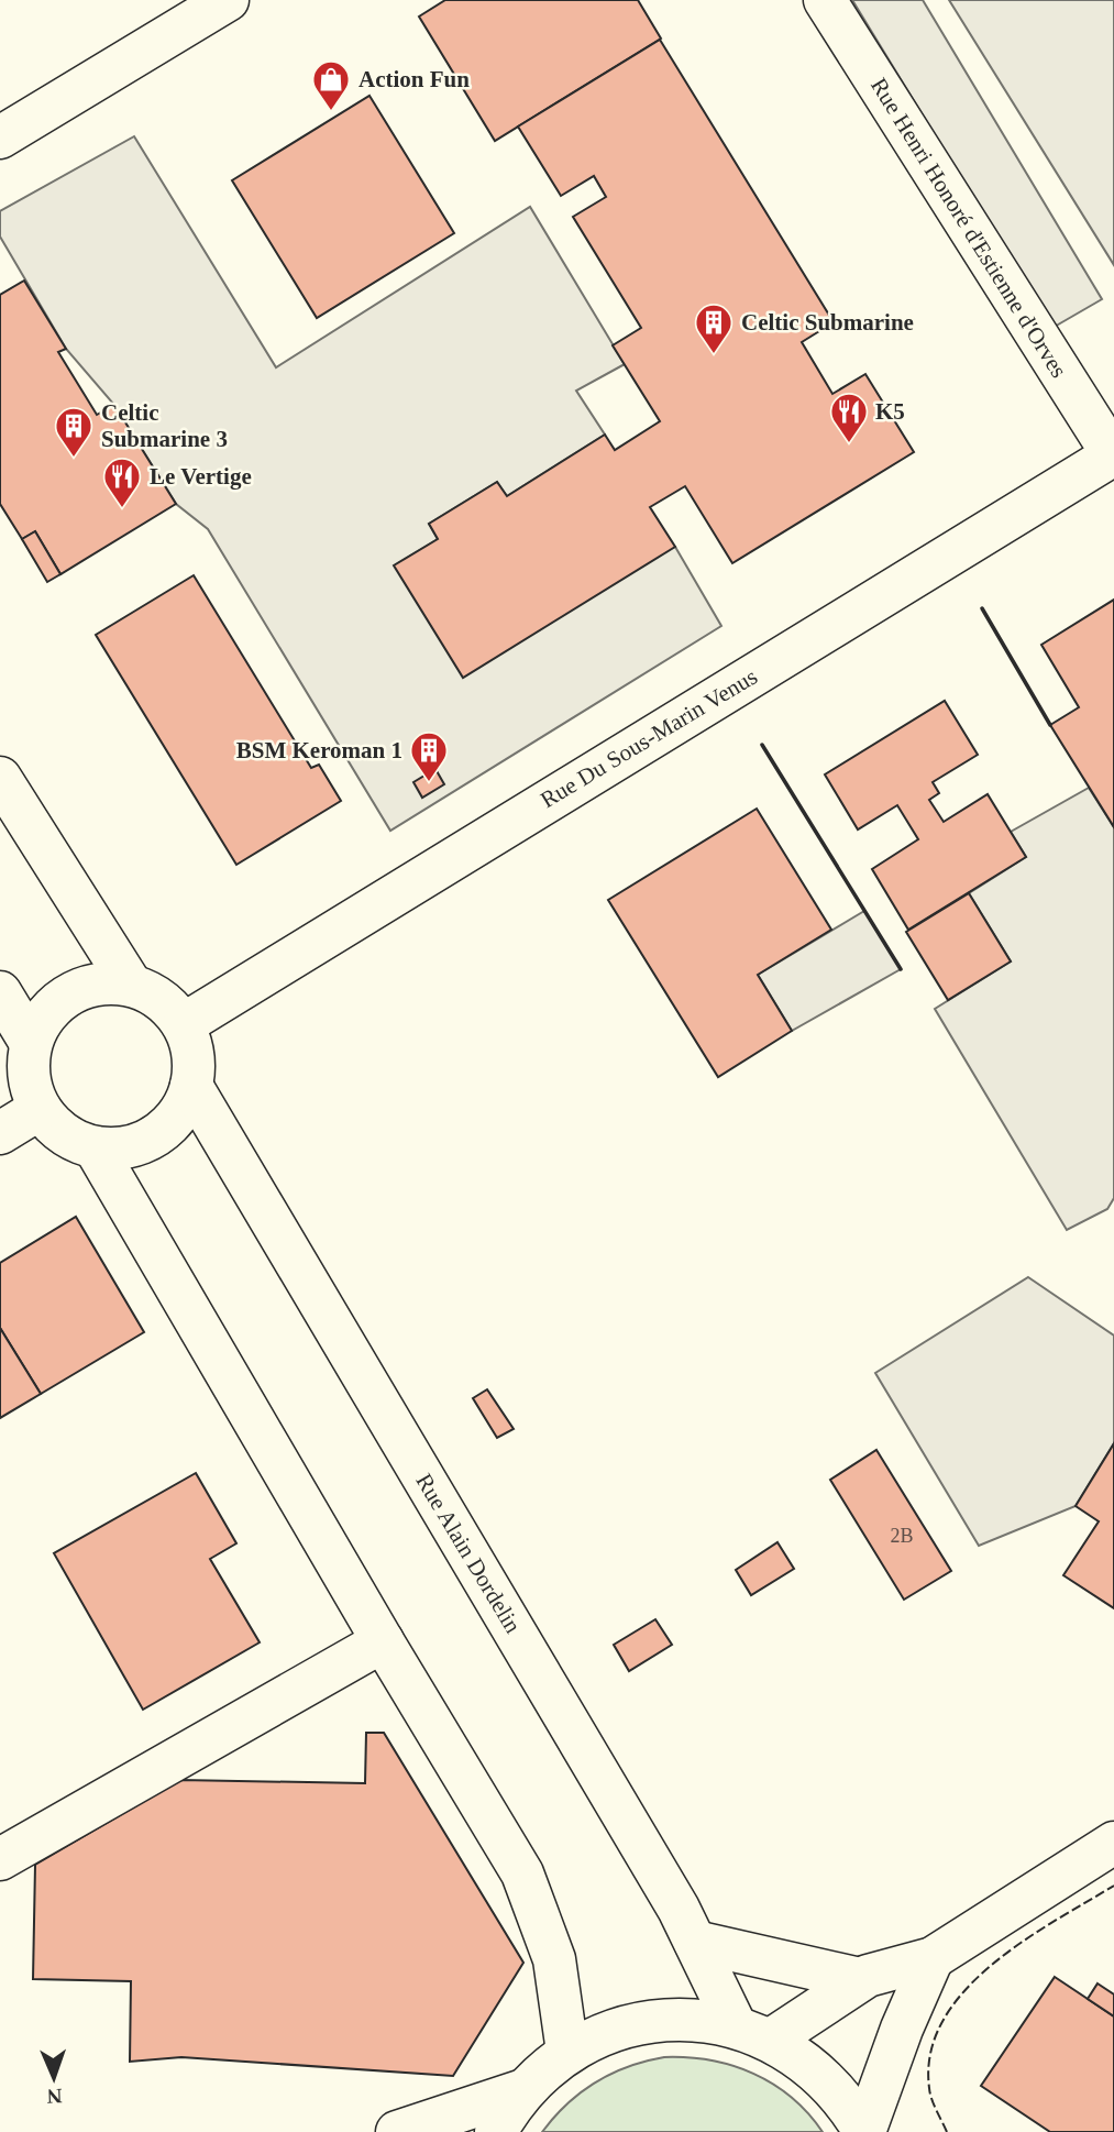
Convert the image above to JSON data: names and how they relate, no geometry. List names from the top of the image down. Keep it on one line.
{"streets":{"street":["Rue Henri Honoré d'Estienne d'Orves","Rue Du Sous-Marin Venus","Rue Alain Dordelin"]},"crossings":[["Rue Henri Honoré d'Estienne d'Orves","Rue Du Sous-Marin Venus"],["Rue Du Sous-Marin Venus","Rue Alain Dordelin"]],"places":{"shop":["Action Fun"],"building":["Celtic Submarine","Celtic Submarine 3","BSM Keroman 1"],"restaurant":["K5","Le Vertige"]},"house_numbers":["2B"],"north":"bottom"}
